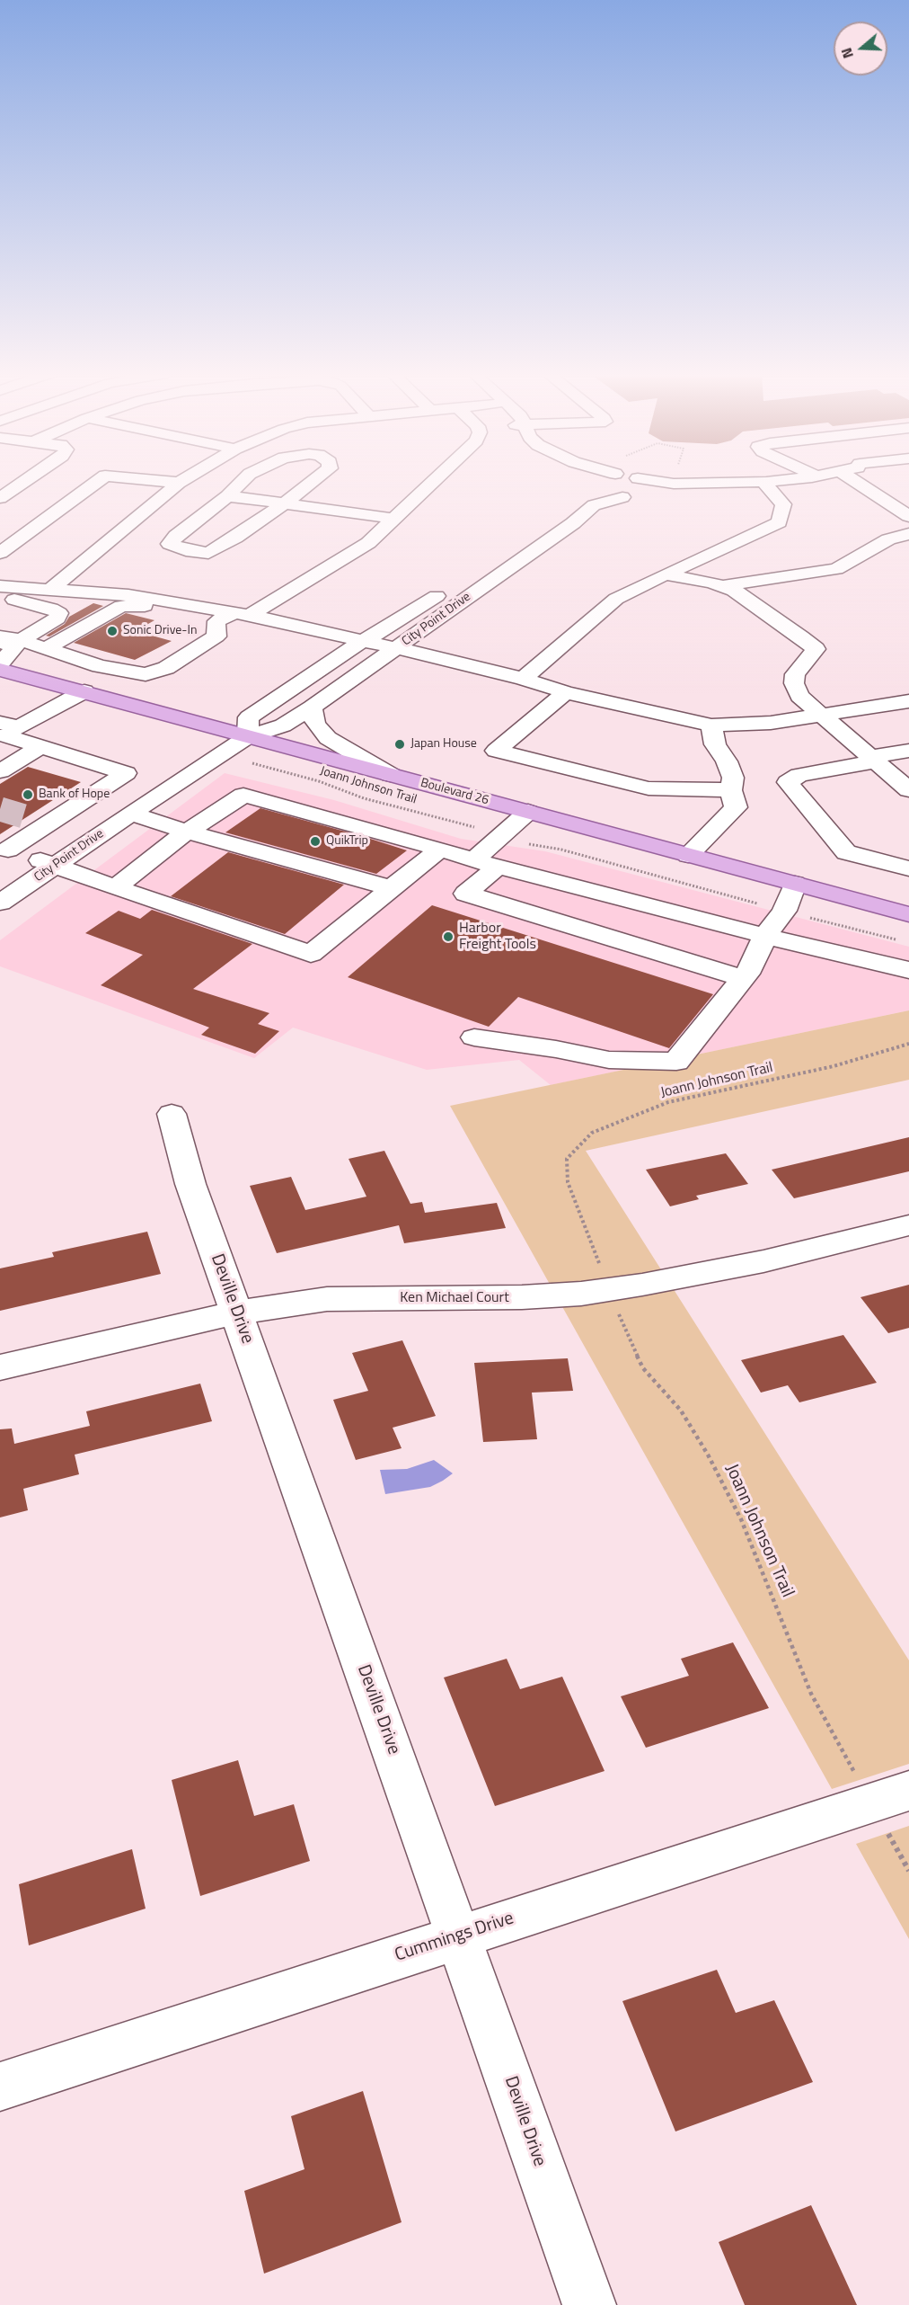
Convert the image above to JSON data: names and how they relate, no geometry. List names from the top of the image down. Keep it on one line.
{"streets":{"main road":["Boulevard 26"],"street":["City Point Drive","Ken Michael Court","Deville Drive","Cummings Drive"],"path":["Joann Johnson Trail"]},"crossings":[["City Point Drive","Boulevard 26"],["Ken Michael Court","Deville Drive"],["Deville Drive","Cummings Drive"]],"places":["Sonic Drive-In","Japan House","Bank of Hope","QuikTrip","Harbor Freight Tools"],"north":"left"}
